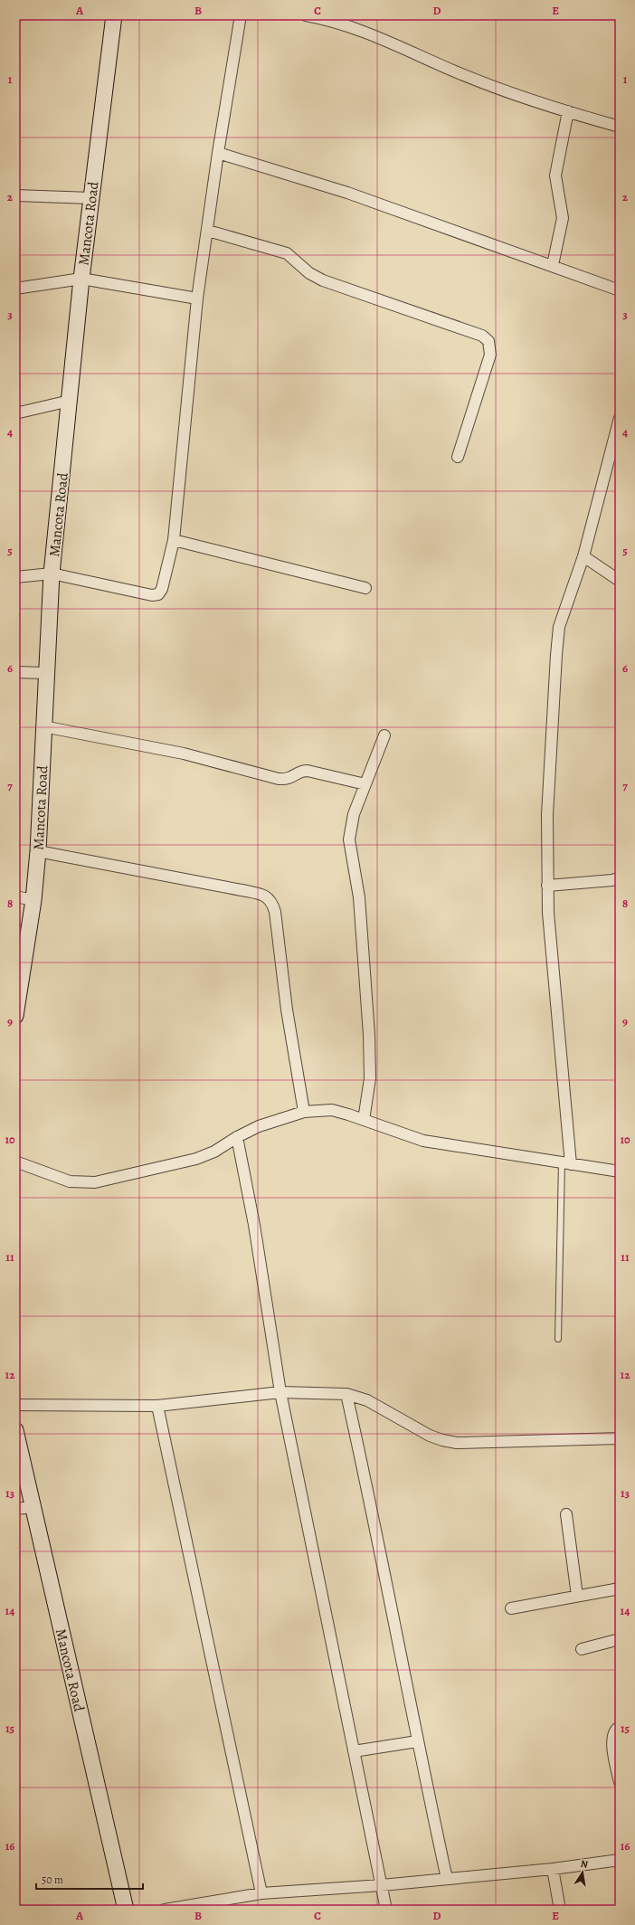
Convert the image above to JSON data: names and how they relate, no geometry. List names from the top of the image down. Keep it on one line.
{"streets":{"main road":["Mancota Road"]},"scale_bar":"50 m","north":"top","grid":{"columns":["A","B","C","D","E"],"rows":["1","2","3","4","5","6","7","8","9","10","11","12","13","14","15","16"]}}
